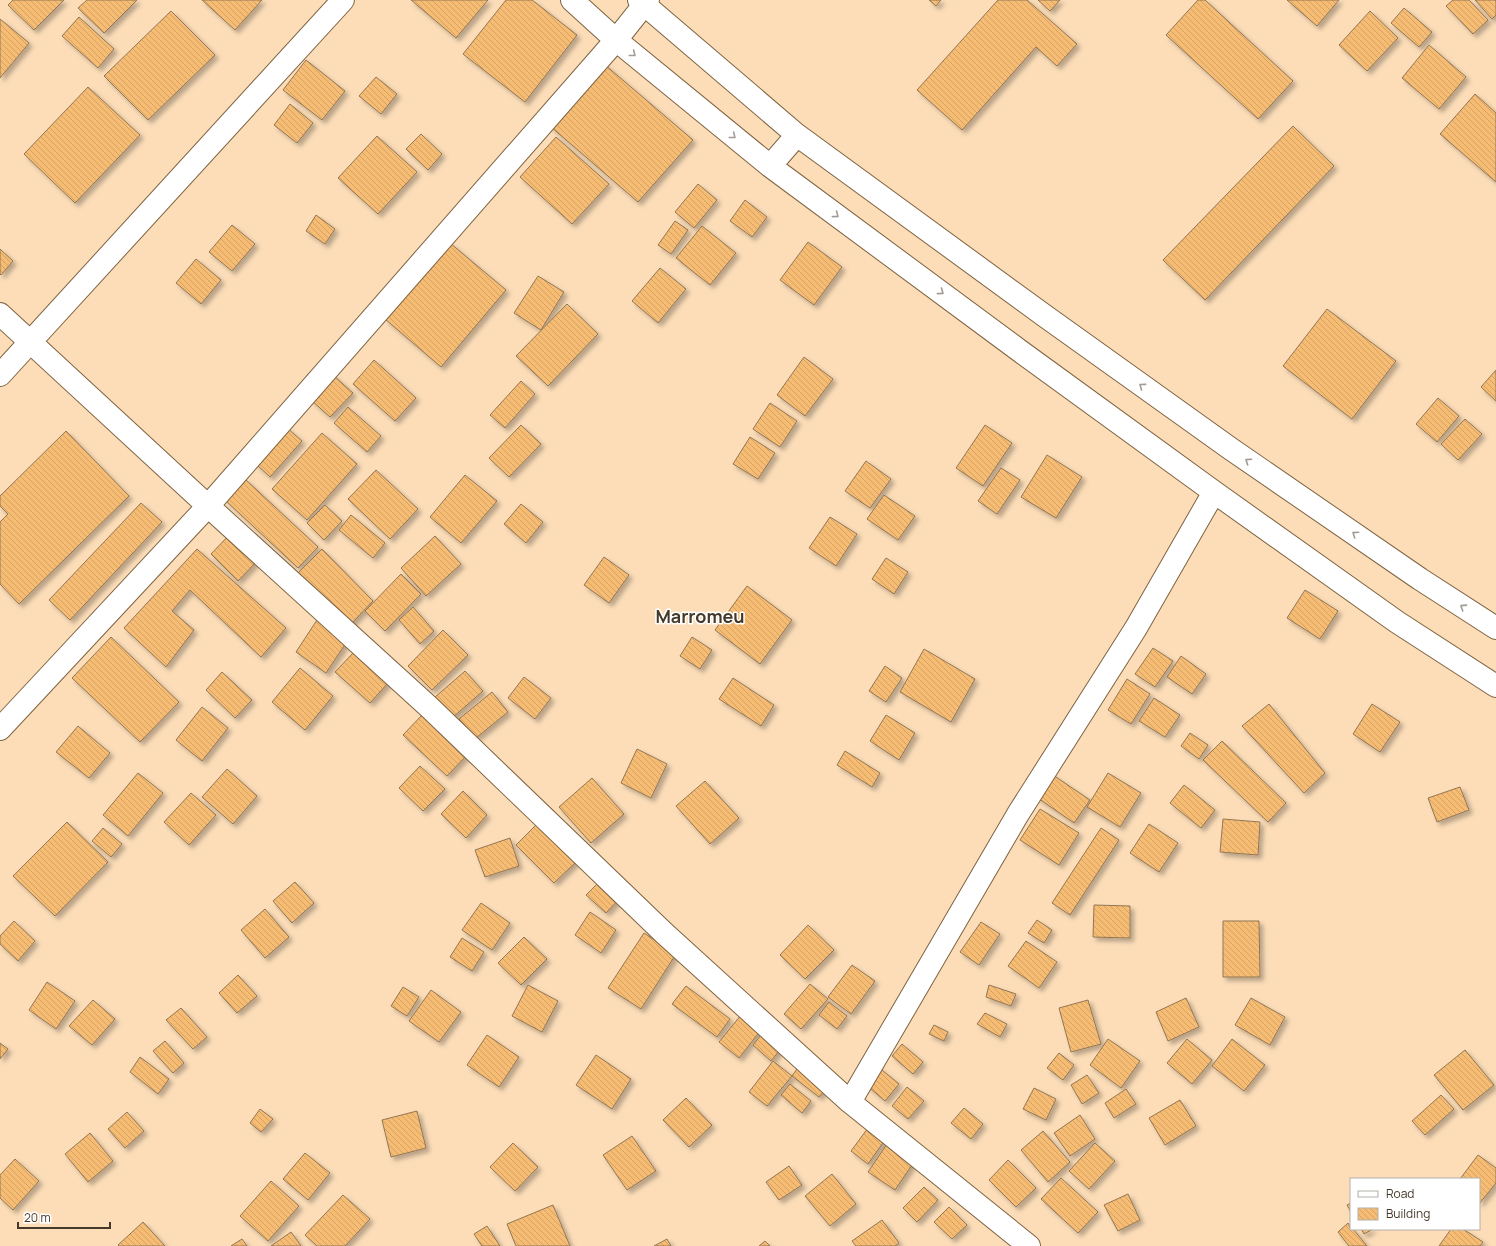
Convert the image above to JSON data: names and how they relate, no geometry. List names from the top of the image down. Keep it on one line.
{"districts":["Marromeu"],"legend":["Road","Building"],"scale_bar":"20 m"}
